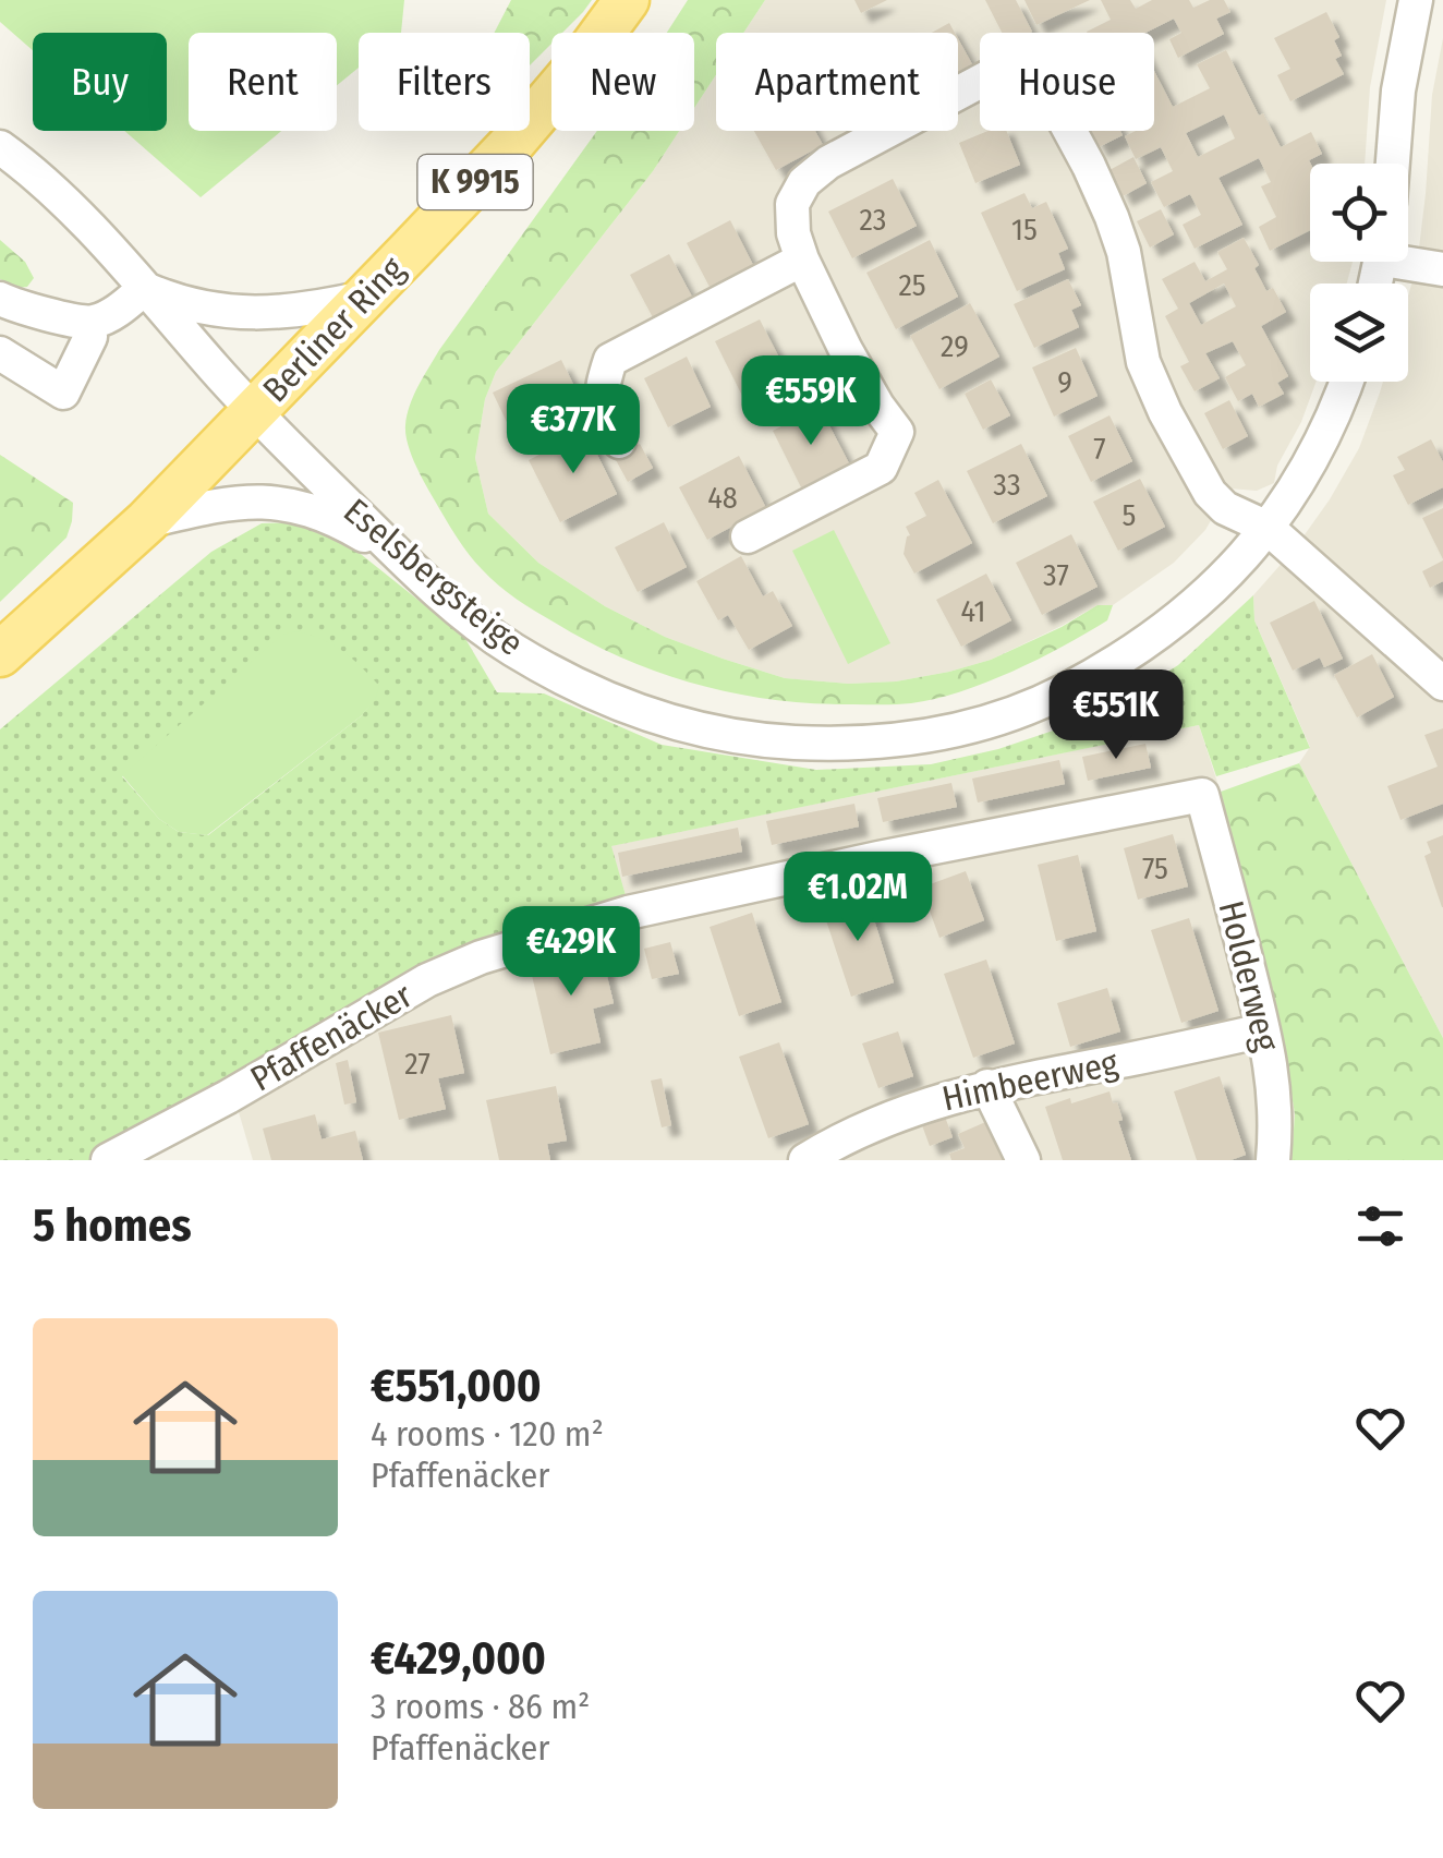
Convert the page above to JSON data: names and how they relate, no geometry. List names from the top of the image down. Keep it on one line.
{"streets":{"main road":["K 9915","Berliner Ring"],"street":["Eselsbergsteige","Holderweg","Pfaffenäcker","Himbeerweg"]},"crossings":[["K 9915","Berliner Ring"],["K 9915","Eselsbergsteige"],["Berliner Ring","Eselsbergsteige"],["Holderweg","Pfaffenäcker"],["Holderweg","Himbeerweg"]],"house_numbers":["23","15","25","29","9","7","33","48","5","37","41","75","27"],"page":{"chip":["Buy","Rent","Filters","New","Apartment","House"],"price":["€559K","€377K","€551K","€1.02M","€429K"],"heading":"5 homes","list":[{"name":"€551,000","note":"4 rooms · 120 m² · Pfaffenäcker"},{"name":"€429,000","note":"3 rooms · 86 m² · Pfaffenäcker"}]}}
